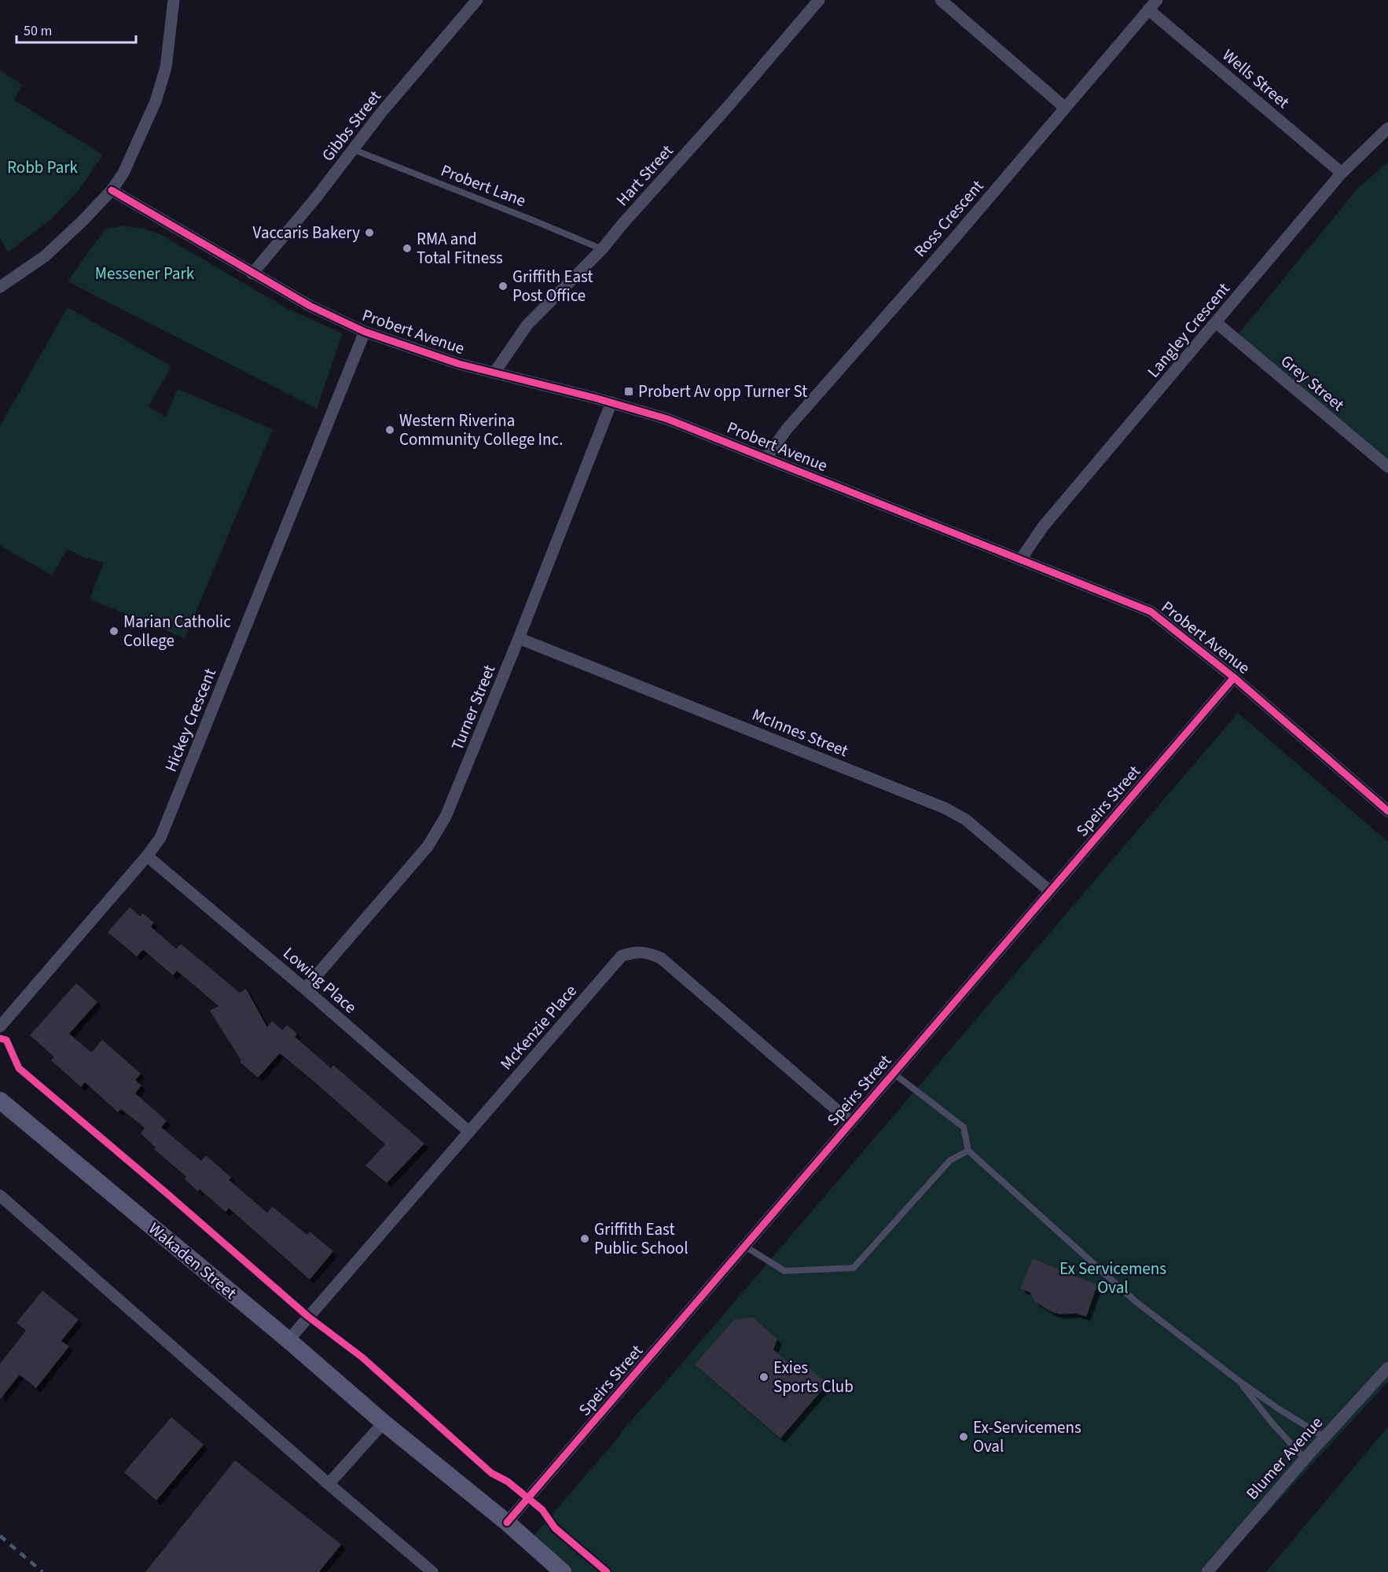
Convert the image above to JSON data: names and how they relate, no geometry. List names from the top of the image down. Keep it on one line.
{"streets":{"main road":["Wakaden Street"],"street":["Wells Street","Gibbs Street","Hart Street","Ross Crescent","Langley Crescent","Probert Avenue","Grey Street","Turner Street","Hickey Crescent","McInnes Street","Speirs Street","Lowing Place","McKenzie Place","Blumer Avenue"],"lane":["Probert Lane"]},"crossings":[["Wells Street","Ross Crescent"],["Wells Street","Langley Crescent"],["Gibbs Street","Probert Lane"],["Gibbs Street","Probert Avenue"],["Hart Street","Probert Lane"],["Hart Street","Probert Avenue"],["Ross Crescent","Probert Avenue"],["Langley Crescent","Probert Avenue"],["Langley Crescent","Grey Street"],["Probert Avenue","Turner Street"],["Probert Avenue","Hickey Crescent"],["Probert Avenue","Speirs Street"],["Turner Street","McInnes Street"],["Turner Street","Lowing Place"],["Hickey Crescent","Lowing Place"],["McInnes Street","Speirs Street"],["Speirs Street","McKenzie Place"],["Speirs Street","Wakaden Street"],["Lowing Place","McKenzie Place"],["McKenzie Place","Wakaden Street"]],"parks":["Robb Park","Messener Park","Ex Servicemens Oval"],"places":{"other":["Vaccaris Bakery","RMA and Total Fitness","Griffith East Post Office","Western Riverina Community College Inc.","Marian Catholic College","Griffith East Public School","Exies Sports Club","Ex-Servicemens Oval"],"transit":["Probert Av opp Turner St"]},"scale_bar":"50 m"}
